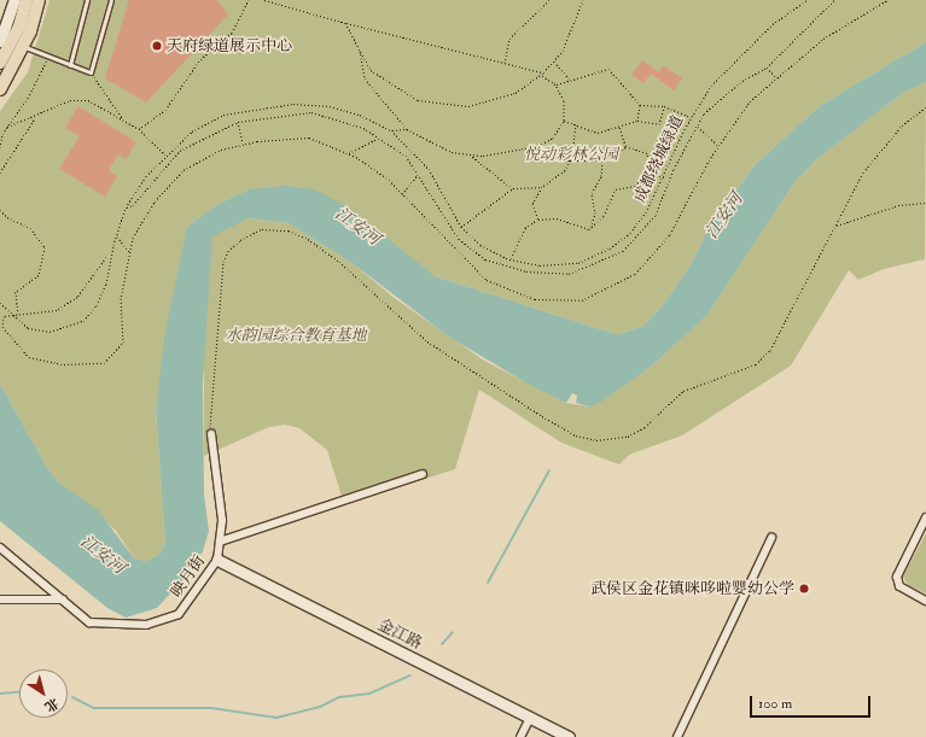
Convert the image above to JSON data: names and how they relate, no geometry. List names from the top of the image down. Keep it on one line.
{"streets":{"street":["映月街","金江路"],"path":["成都绕城绿道"]},"crossings":[["映月街","金江路"]],"water":["江安河"],"parks":["悦动彩林公园","水韵园综合教育基地"],"places":["天府绿道展示中心","武侯区金花镇咪哆啦婴幼公学"],"scale_bar":"100 m","north":"bottom right"}
